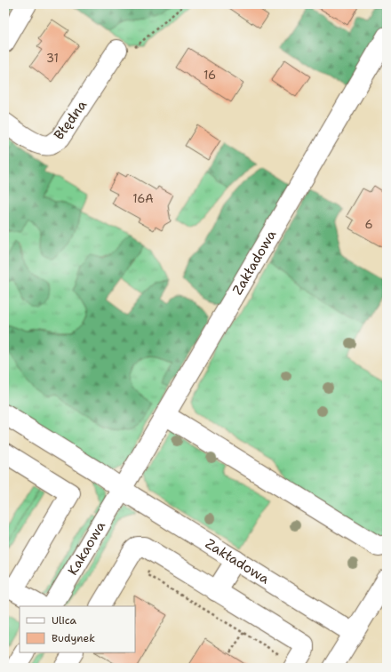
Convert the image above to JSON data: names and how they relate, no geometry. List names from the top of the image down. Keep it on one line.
{"streets":{"street":["Błędna","Zakładowa","Kakaowa"]},"crossings":[["Zakładowa","Kakaowa"]],"house_numbers":["31","16","16A","6"],"legend":["Ulica","Budynek"]}
